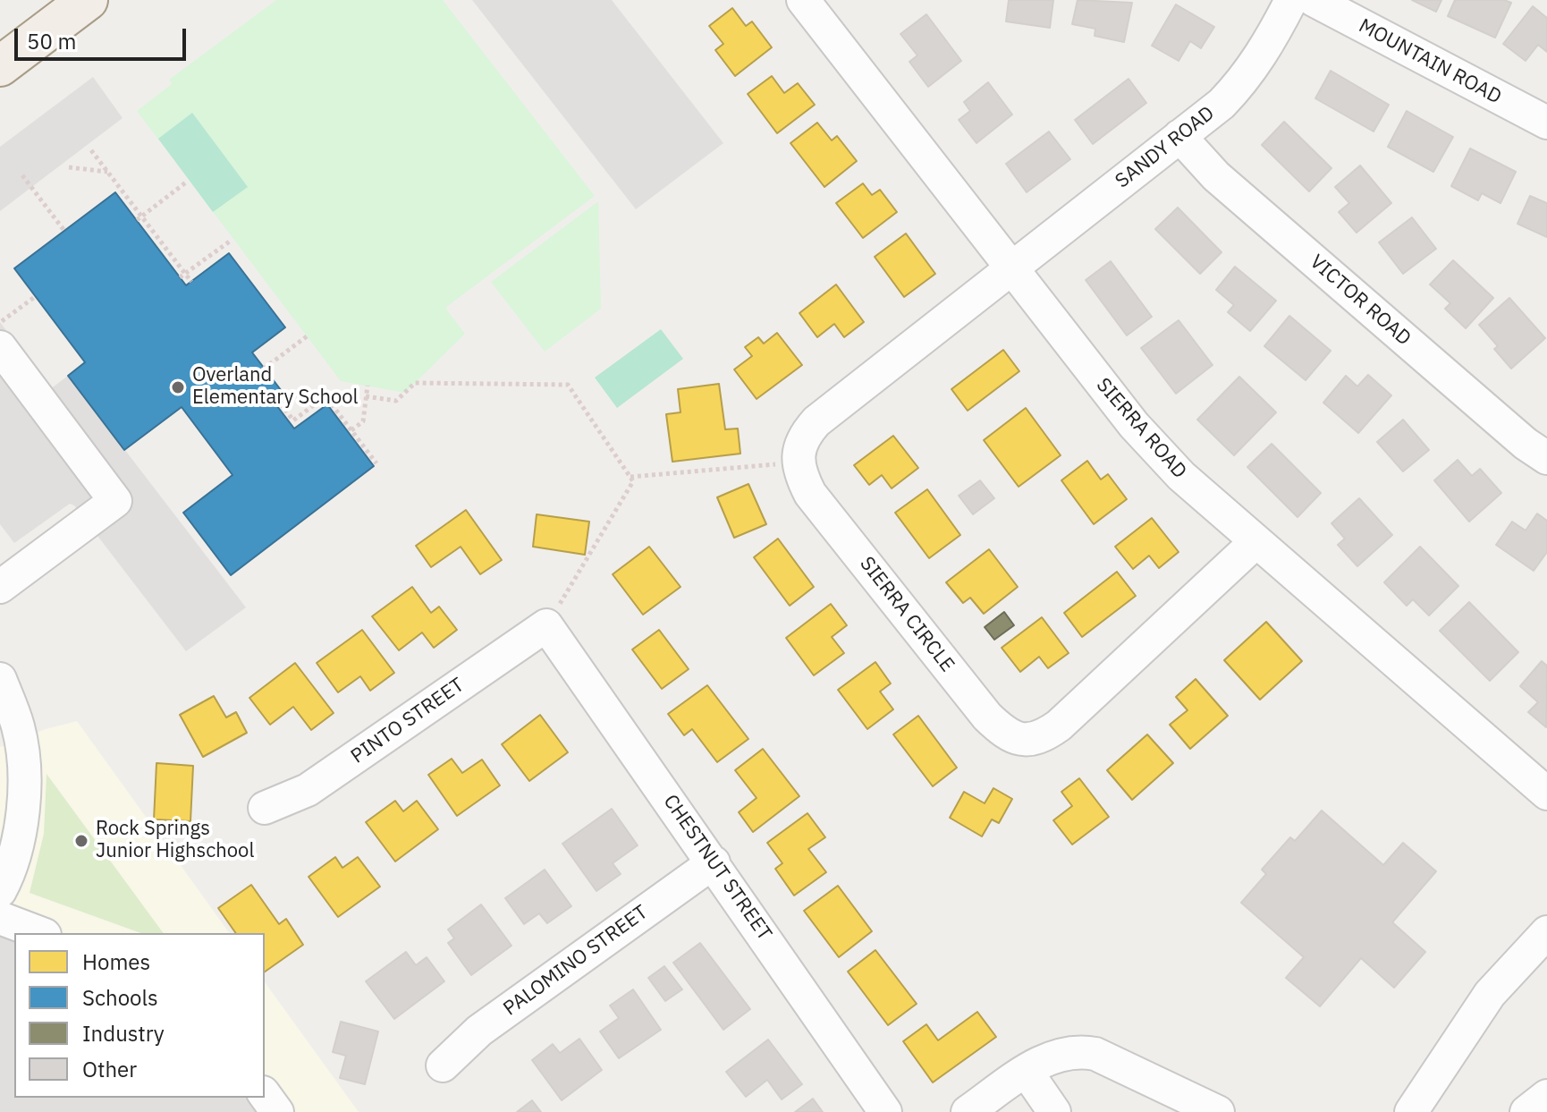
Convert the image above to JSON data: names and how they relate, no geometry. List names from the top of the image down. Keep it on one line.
{"streets":{"street":["MOUNTAIN ROAD","SANDY ROAD","VICTOR ROAD","SIERRA ROAD","SIERRA CIRCLE","PINTO STREET","CHESTNUT STREET","PALOMINO STREET"]},"crossings":[["SANDY ROAD","VICTOR ROAD"],["SANDY ROAD","SIERRA ROAD"],["SIERRA ROAD","SIERRA CIRCLE"],["PINTO STREET","CHESTNUT STREET"],["CHESTNUT STREET","PALOMINO STREET"]],"places":["Overland Elementary School","Rock Springs Junior Highschool"],"legend":["Homes","Schools","Industry","Other"],"scale_bar":"50 m"}
